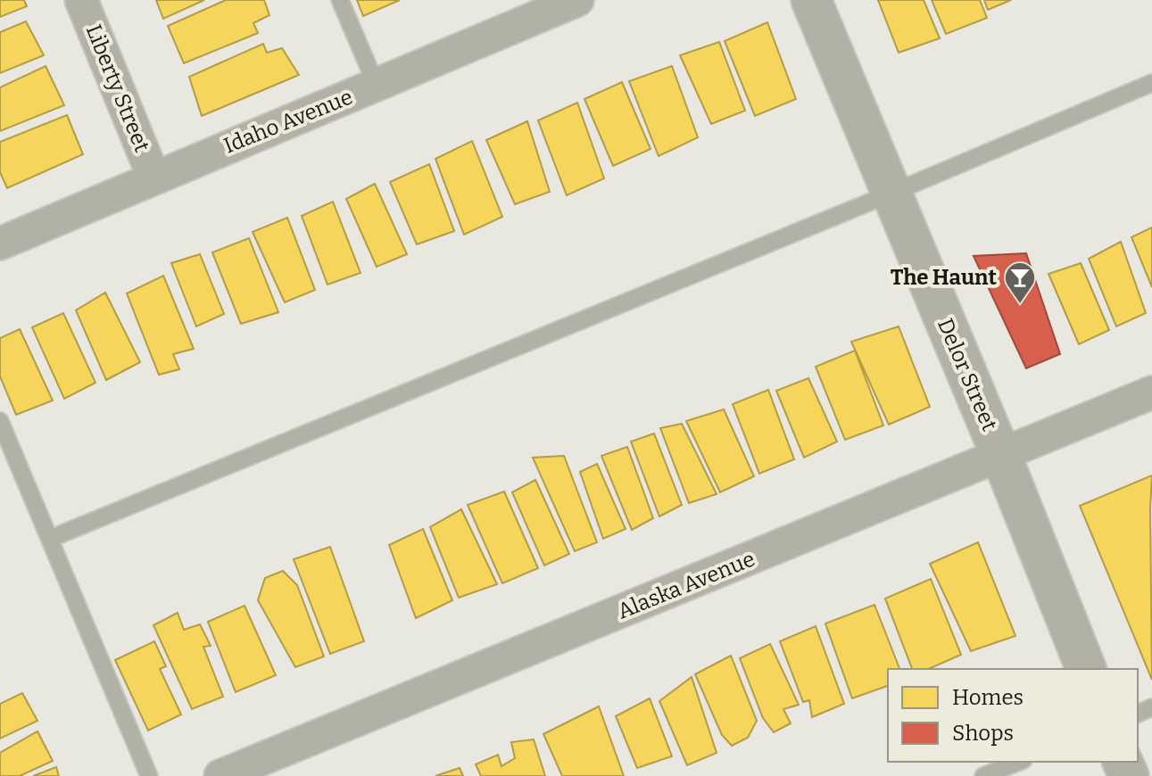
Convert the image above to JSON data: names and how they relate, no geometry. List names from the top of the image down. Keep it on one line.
{"streets":{"street":["Liberty Street","Idaho Avenue","Delor Street","Alaska Avenue"]},"crossings":[["Liberty Street","Idaho Avenue"],["Delor Street","Alaska Avenue"]],"places":{"bar":["The Haunt"]},"legend":["Homes","Shops"]}
